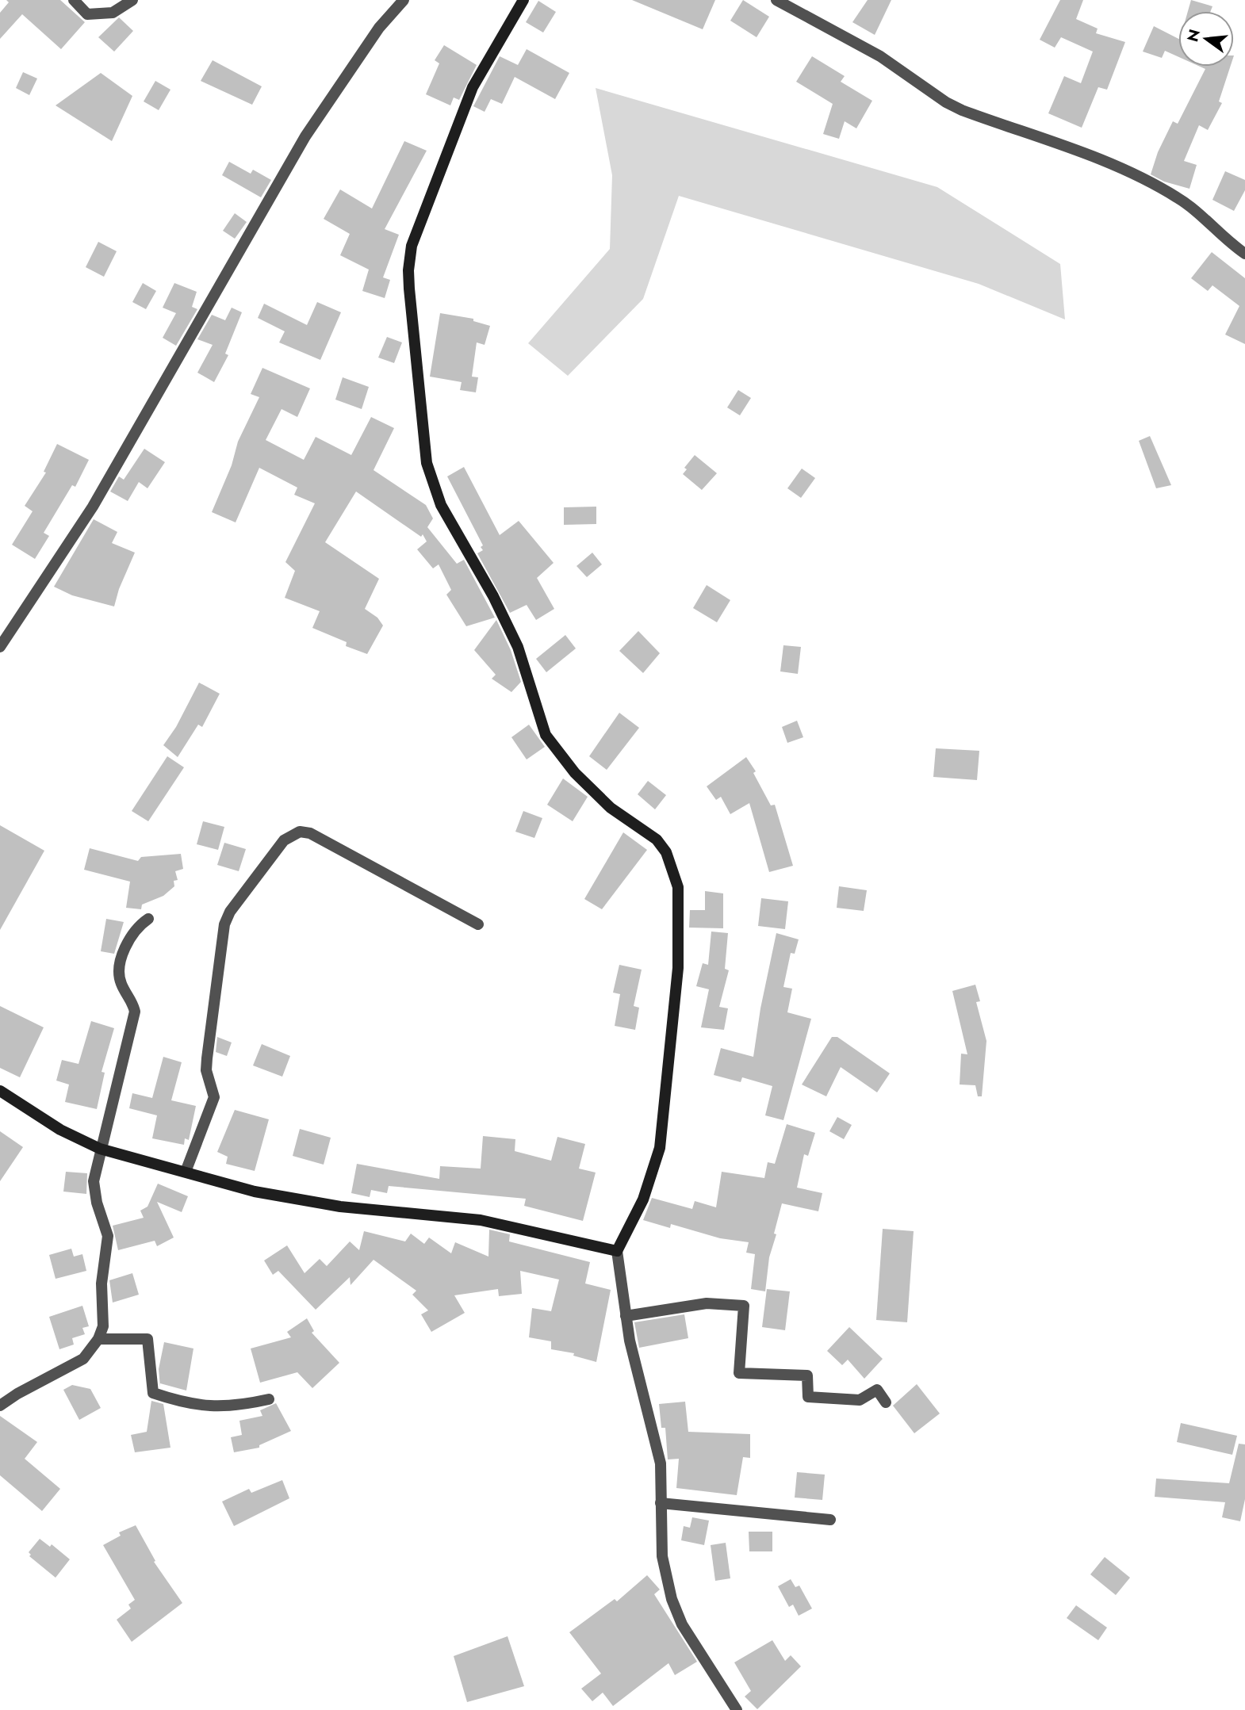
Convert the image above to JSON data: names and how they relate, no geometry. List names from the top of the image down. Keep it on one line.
{"north":"left"}
